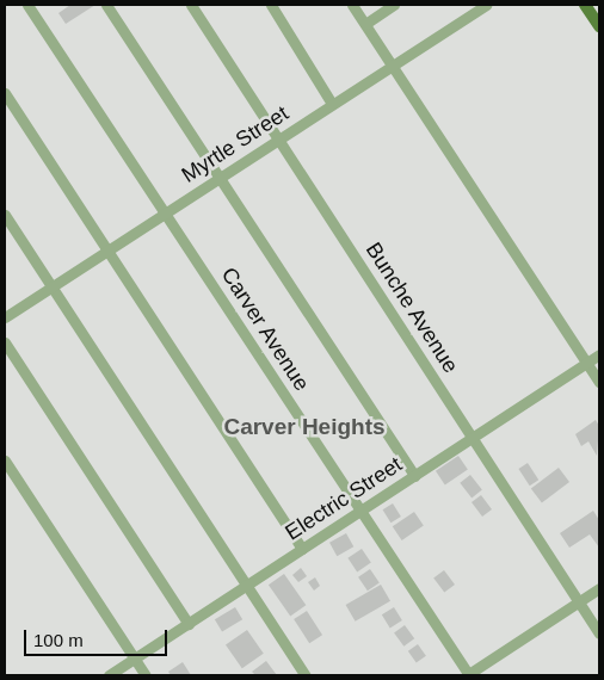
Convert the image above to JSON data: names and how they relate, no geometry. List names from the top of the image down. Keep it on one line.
{"streets":{"street":["Myrtle Street","Bunche Avenue","Carver Avenue","Electric Street"]},"crossings":[["Myrtle Street","Bunche Avenue"],["Myrtle Street","Carver Avenue"],["Bunche Avenue","Electric Street"],["Carver Avenue","Electric Street"]],"districts":["Carver Heights"],"scale_bar":"100 m"}
